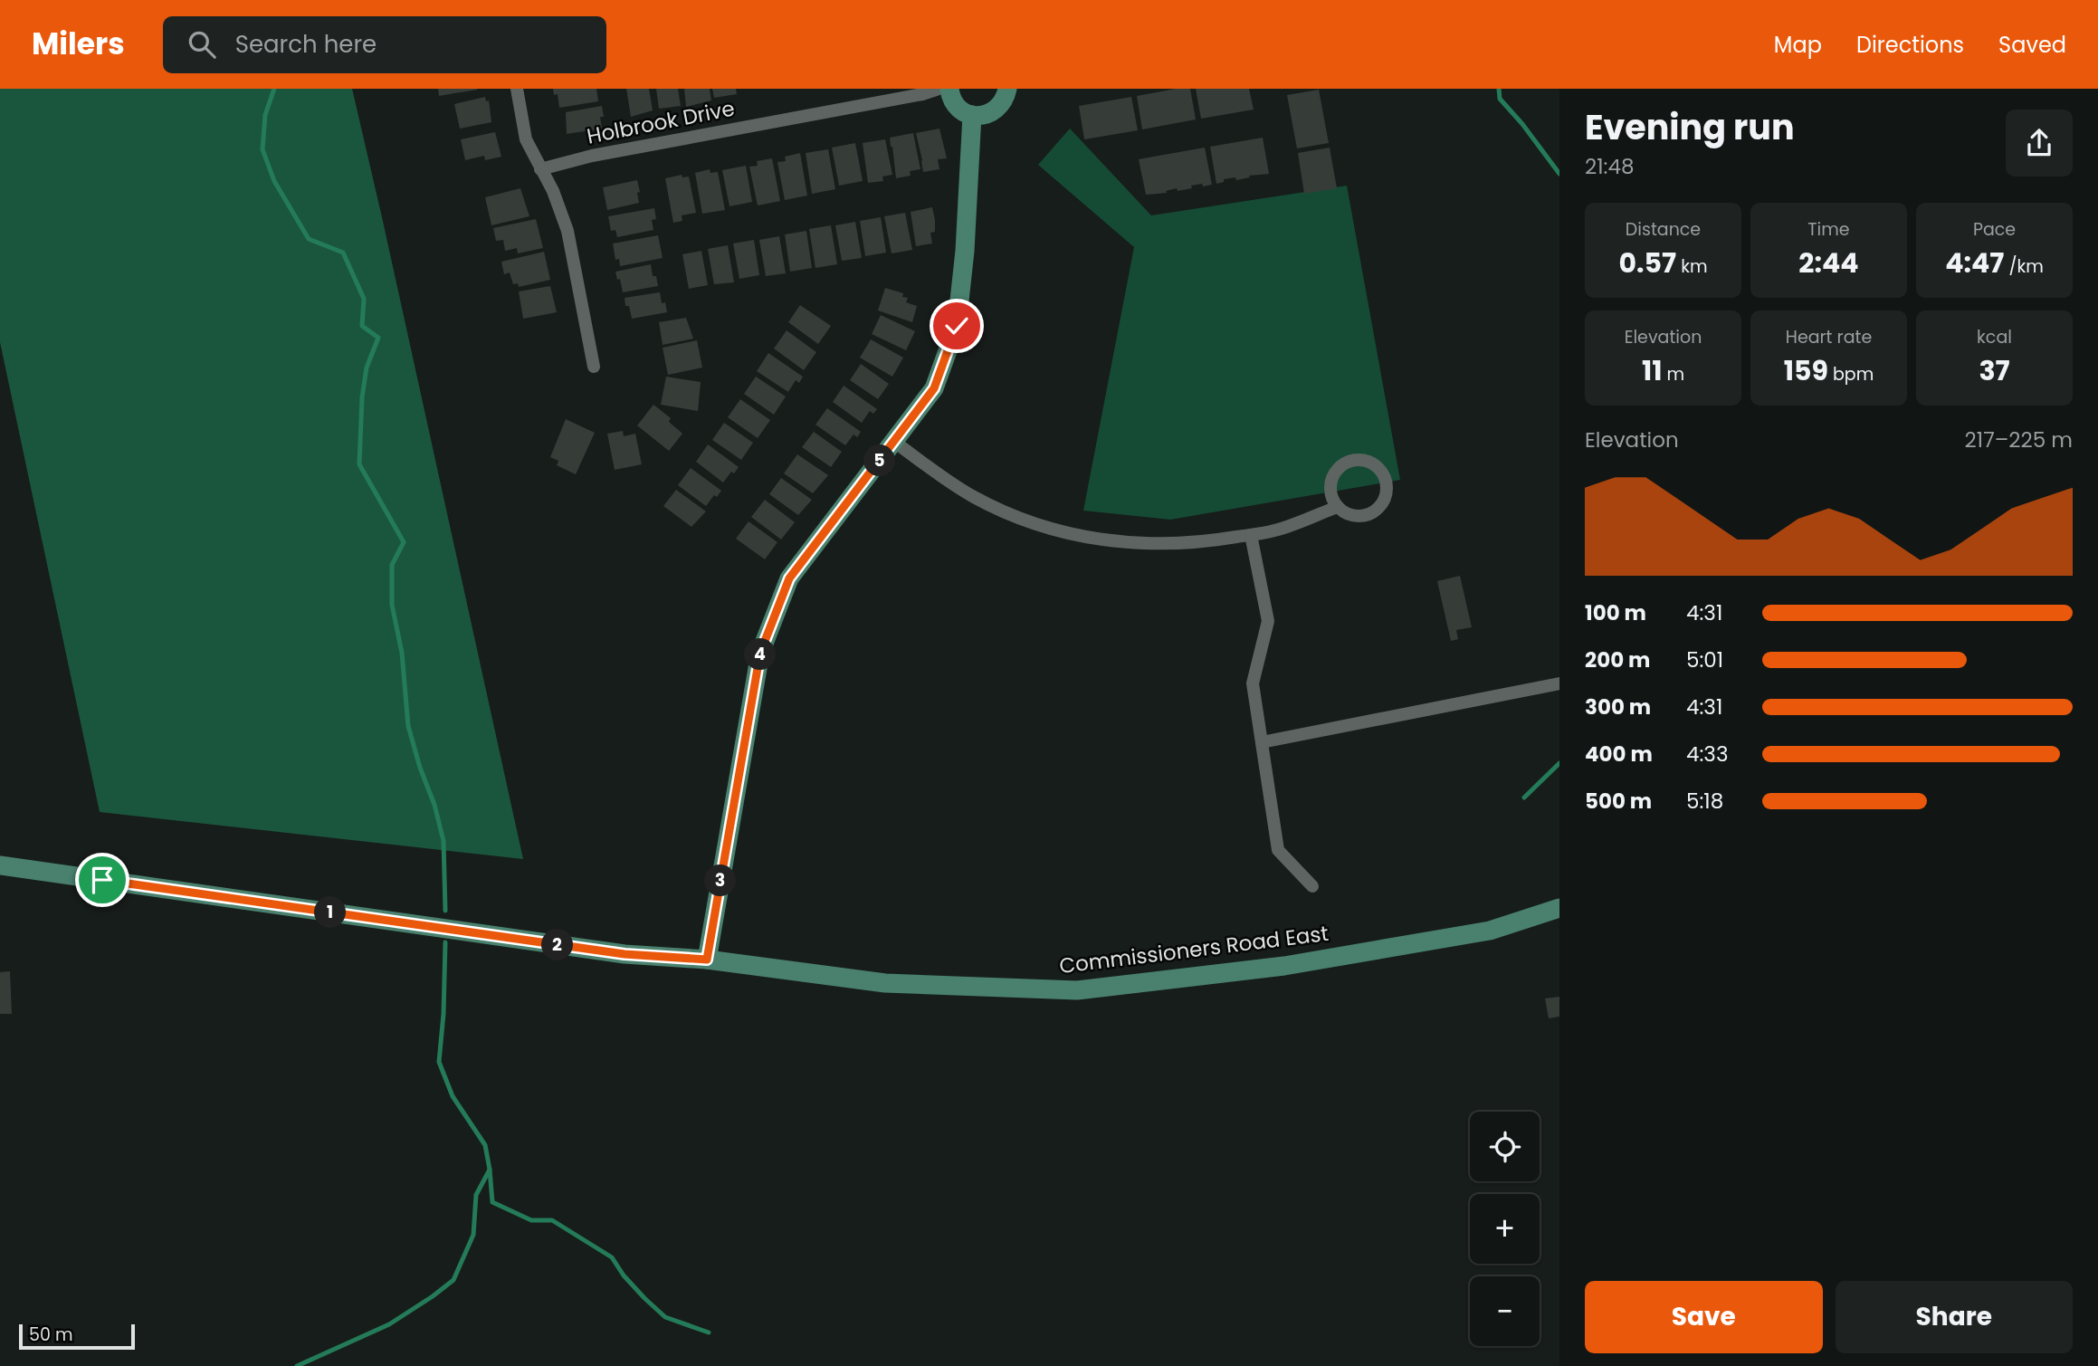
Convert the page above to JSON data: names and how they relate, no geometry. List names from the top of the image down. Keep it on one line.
{"streets":{"main road":["Commissioners Road East"],"street":["Holbrook Drive"]},"scale_bar":"50 m","page":{"header":"Milers","search":"Search here","nav":["Map","Directions","Saved"],"heading":["Evening run","21:48"],"stats":[["Distance","0.57 km"],["Time","2:44"],["Pace","4:47 /km"],["Elevation","11 m"],["Heart rate","159 bpm"],["kcal","37"]],"chart":["Elevation","217–225 m"],"pins":["5","4","3","1","2"],"list":[{"name":"100 m","note":"4:31"},{"name":"200 m","note":"5:01"},{"name":"300 m","note":"4:31"},{"name":"400 m","note":"4:33"},{"name":"500 m","note":"5:18"}],"map_buttons":["+","−"],"buttons":["Save","Share"],"scale":"50 m"}}
